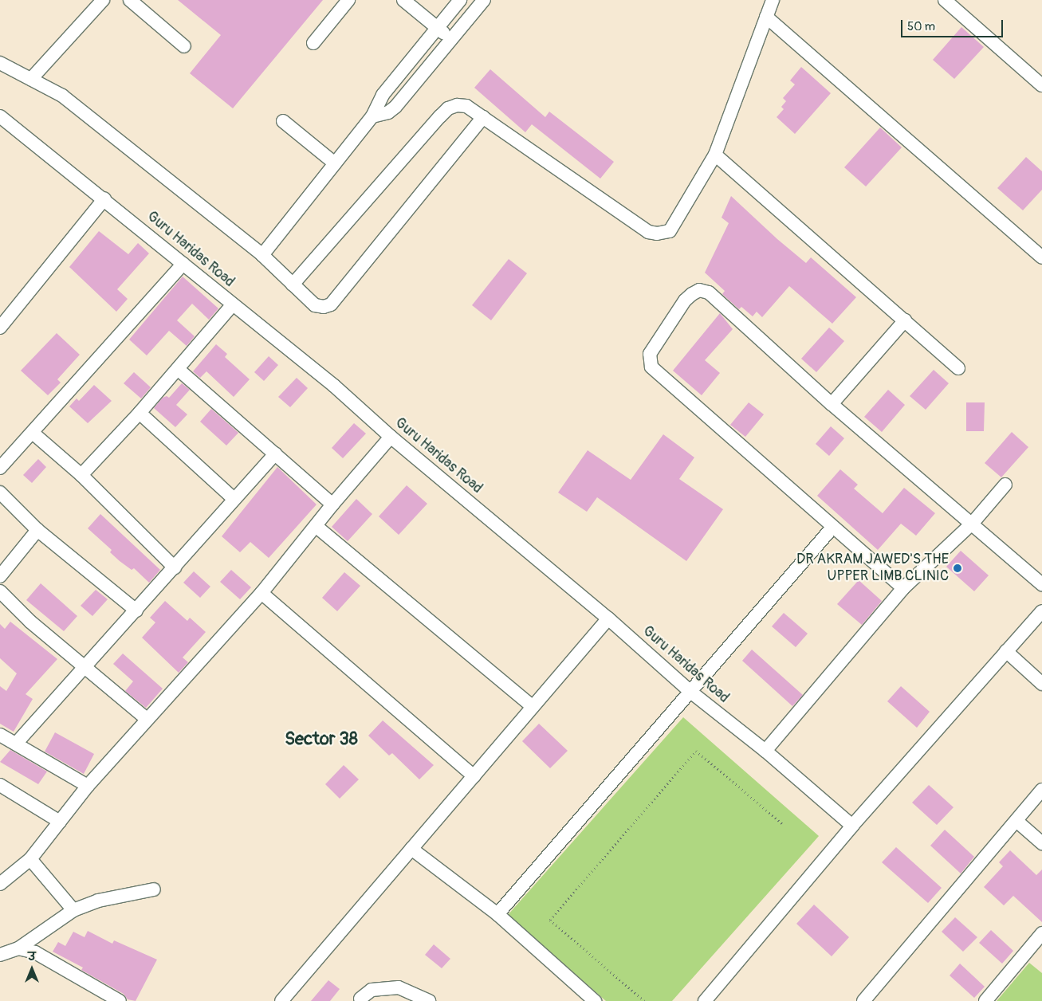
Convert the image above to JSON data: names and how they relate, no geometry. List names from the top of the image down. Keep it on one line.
{"streets":{"street":["Guru Haridas Road"]},"districts":["Sector 38"],"places":["DR AKRAM JAWED'S THE UPPER LIMB CLINIC"],"scale_bar":"50 m","north":"top"}
